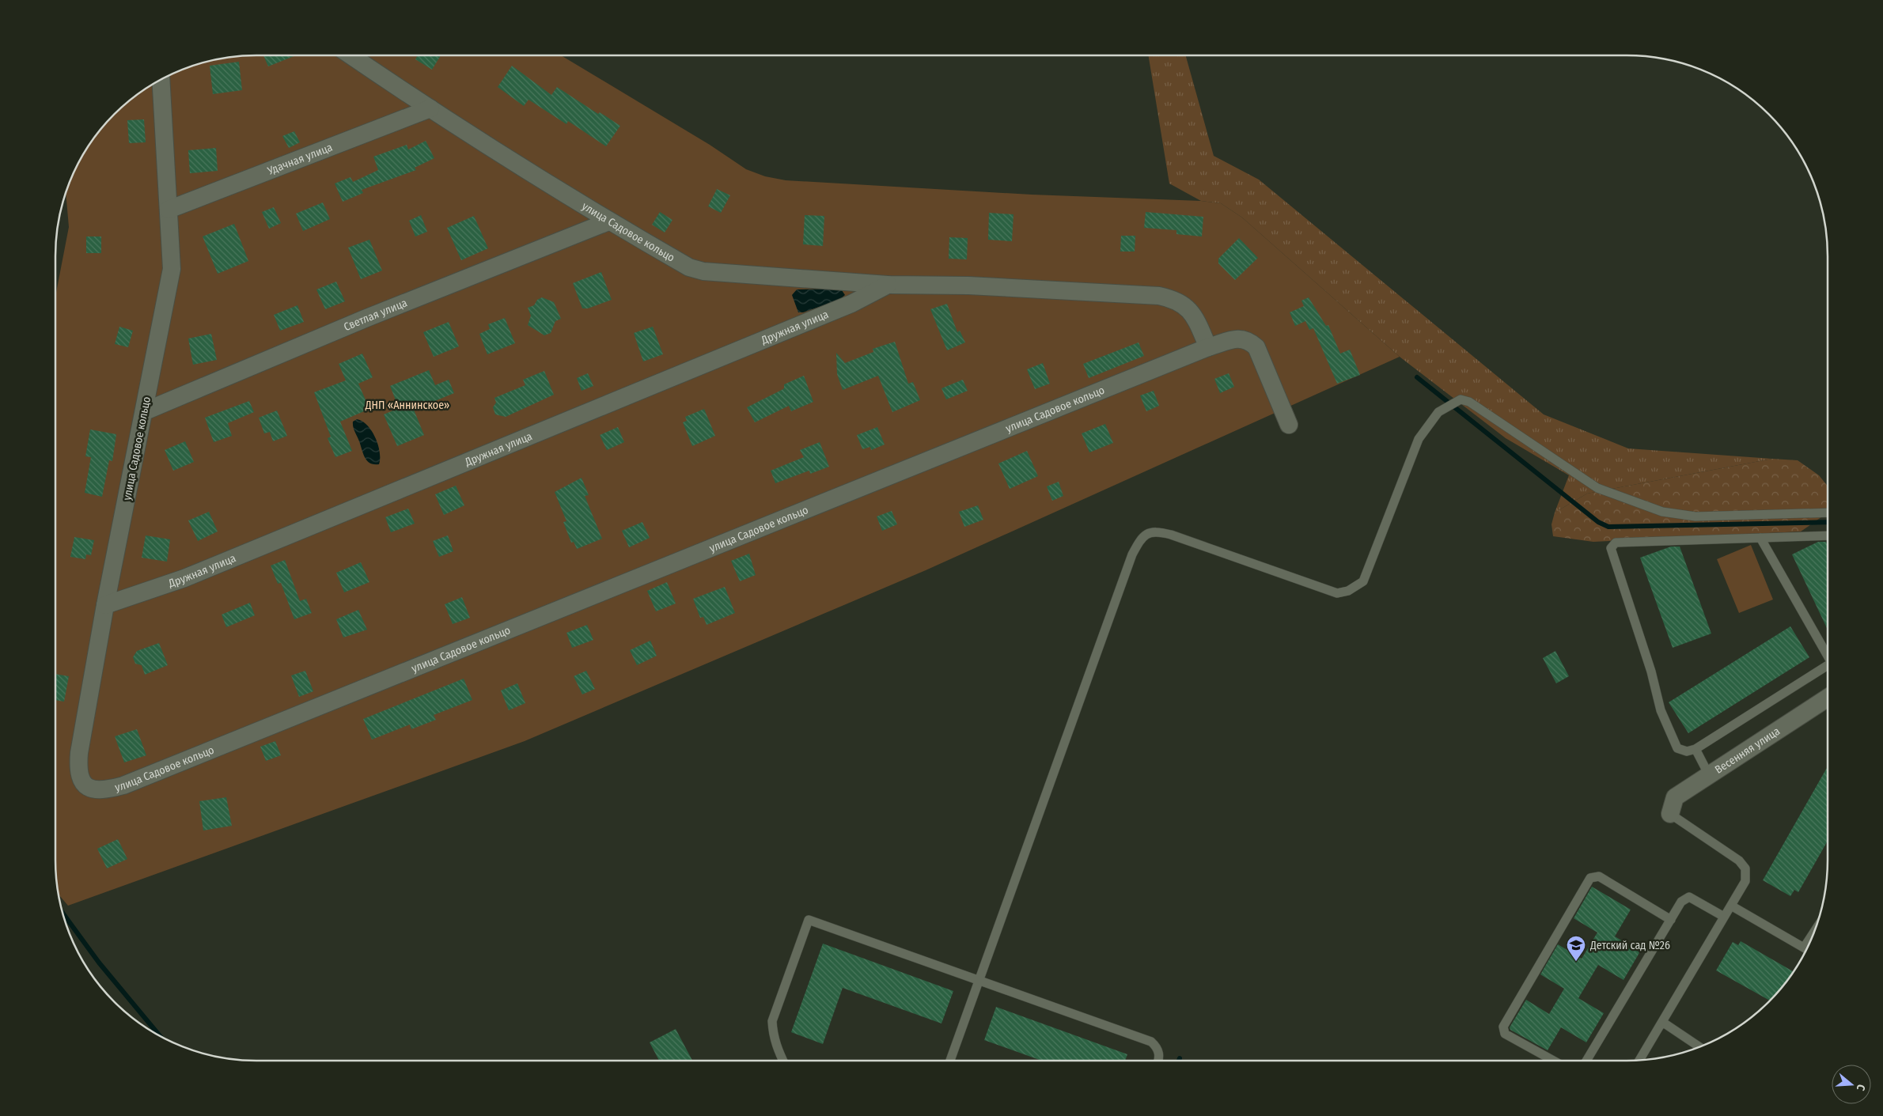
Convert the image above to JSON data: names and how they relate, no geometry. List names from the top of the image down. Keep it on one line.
{"streets":{"street":["Удачная улица","улица Садовое кольцо","Светлая улица","Дружная улица","Весенняя улица"]},"crossings":[["Удачная улица","улица Садовое кольцо"],["улица Садовое кольцо","Светлая улица"],["улица Садовое кольцо","Дружная улица"]],"parks":["ДНП «Аннинское»"],"places":{"school or university":["Детский сад №26"]},"north":"right"}
